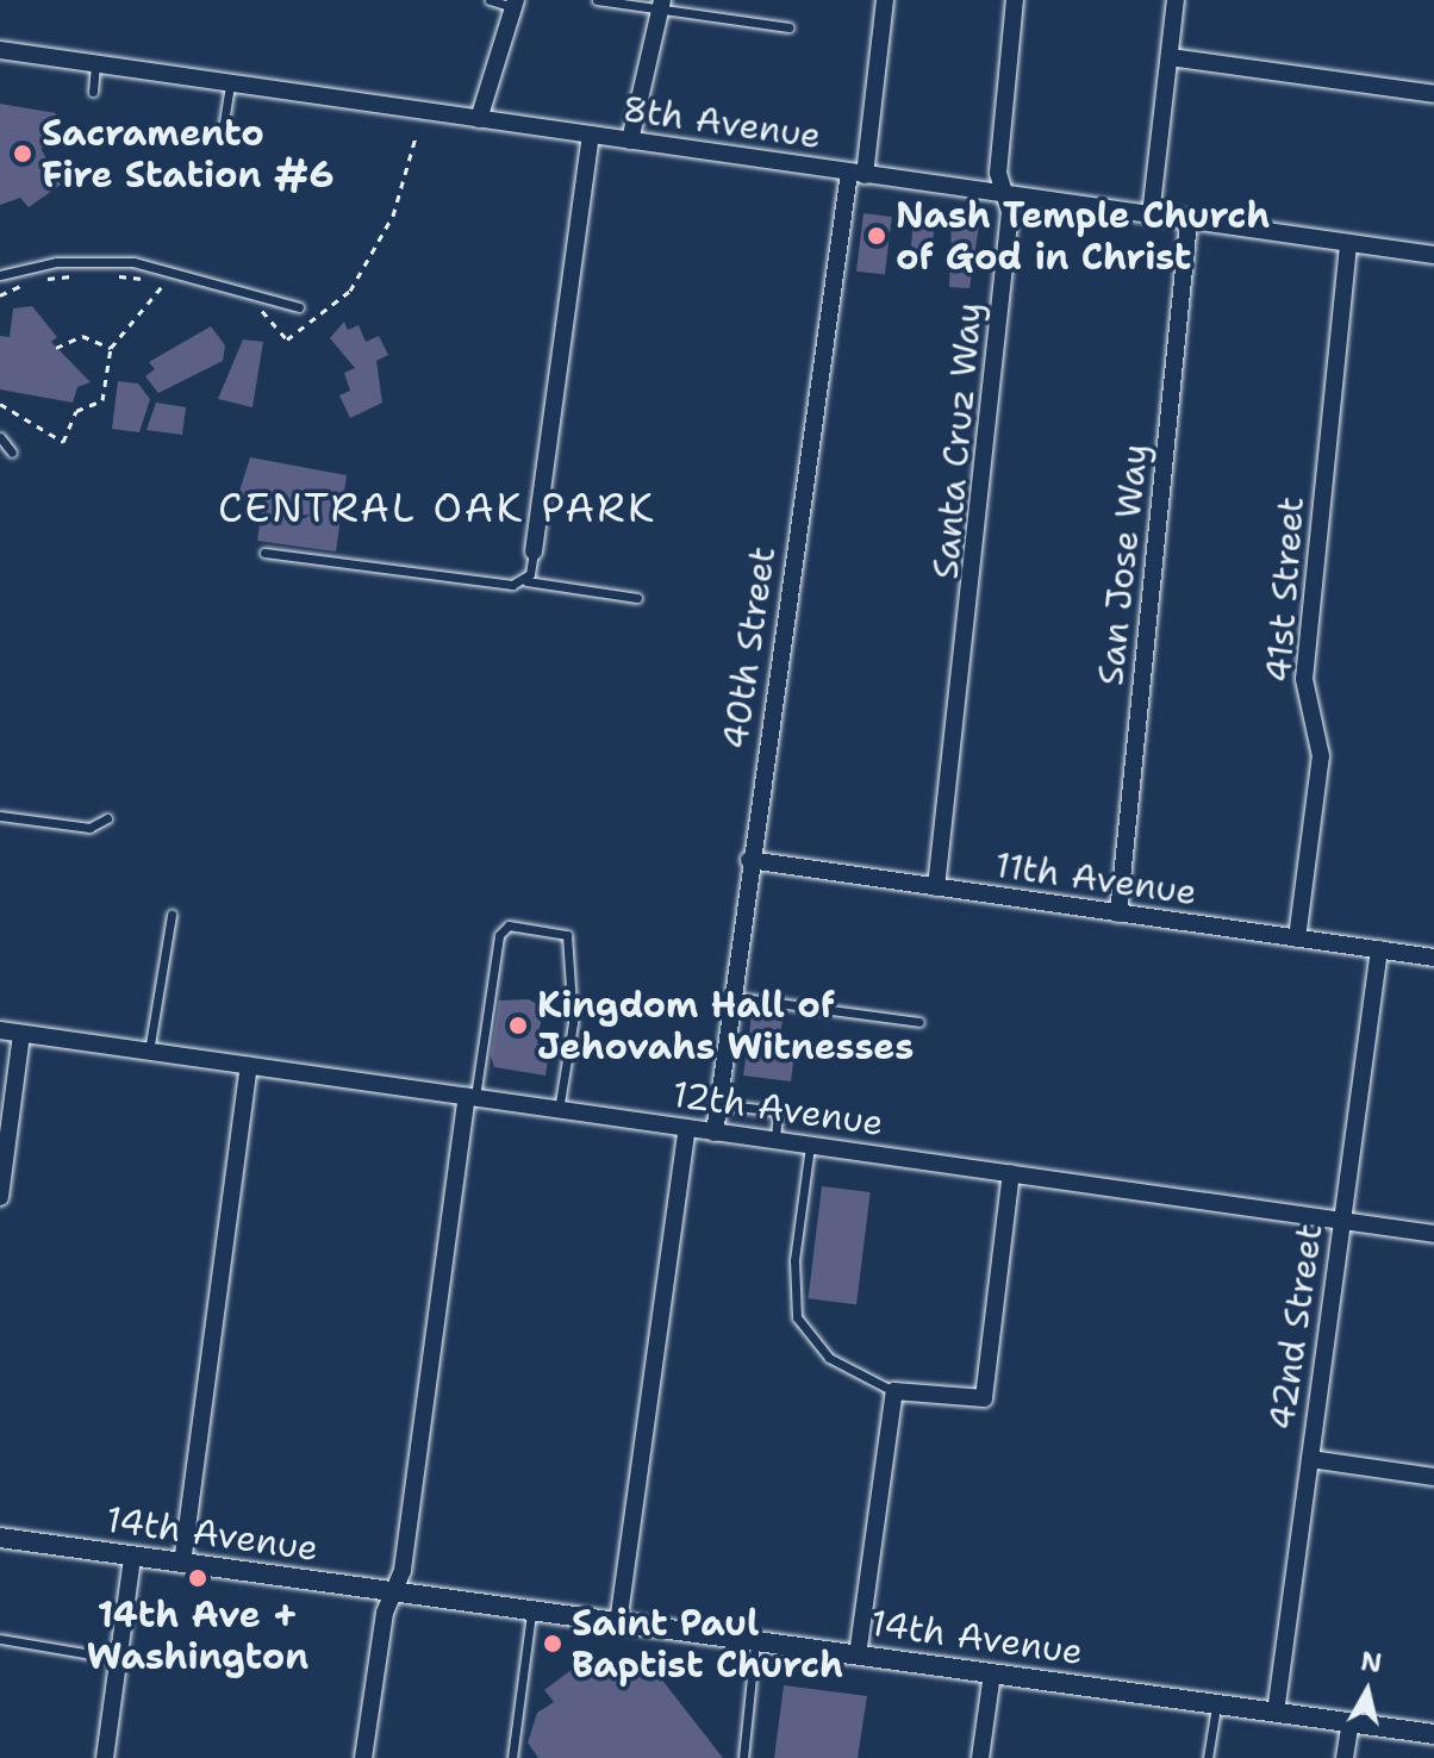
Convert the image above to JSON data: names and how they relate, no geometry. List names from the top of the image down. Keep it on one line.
{"streets":{"street":["8th Avenue","Santa Cruz Way","San Jose Way","41st Street","40th Street","11th Avenue","12th Avenue","42nd Street","14th Avenue"]},"crossings":[["8th Avenue","Santa Cruz Way"],["8th Avenue","San Jose Way"],["8th Avenue","41st Street"],["8th Avenue","40th Street"],["Santa Cruz Way","11th Avenue"],["San Jose Way","11th Avenue"],["41st Street","11th Avenue"],["40th Street","11th Avenue"],["40th Street","12th Avenue"],["11th Avenue","42nd Street"],["12th Avenue","42nd Street"],["42nd Street","14th Avenue"]],"districts":["CENTRAL OAK PARK"],"places":["Sacramento Fire Station #6","Nash Temple Church of God in Christ","Kingdom Hall of Jehovahs Witnesses","14th Ave + Washington","Saint Paul Baptist Church"],"north":"top"}
